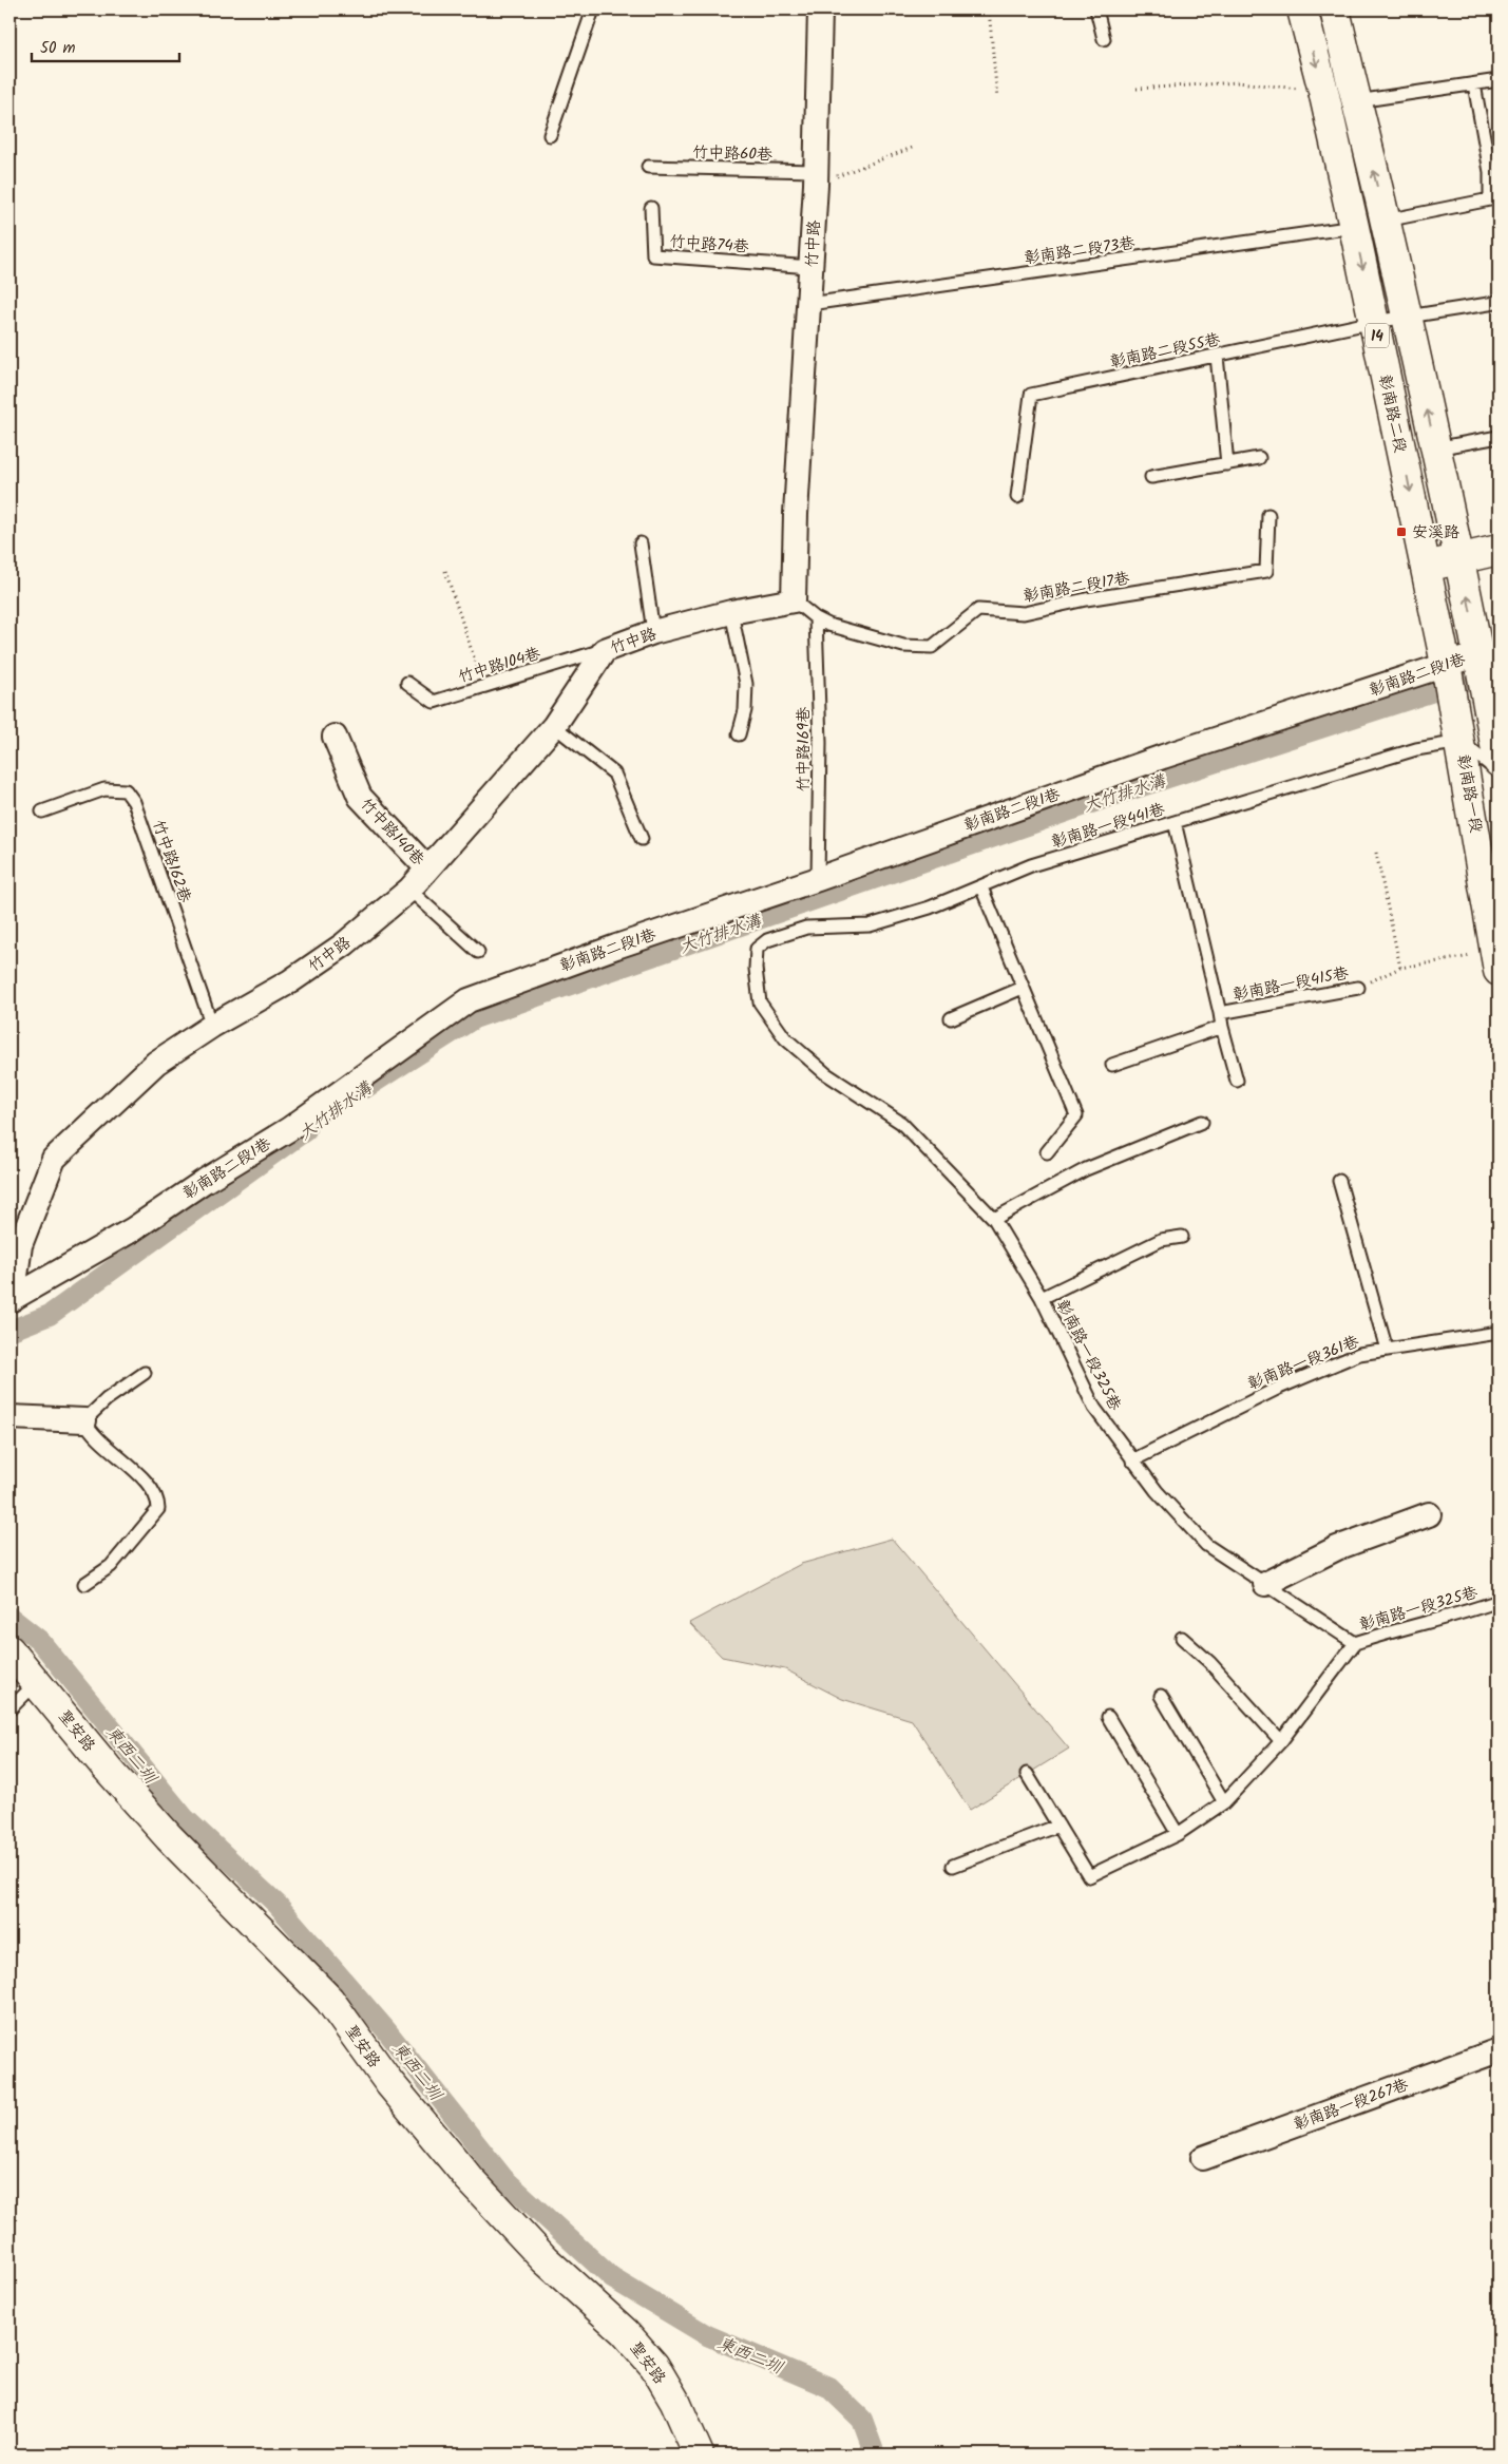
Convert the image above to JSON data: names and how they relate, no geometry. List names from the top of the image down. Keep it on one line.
{"streets":{"main road":["14","彰南路二段","彰南路一段","聖安路"],"street":["竹中路","彰南路二段1巷","竹中路140巷","彰南路一段267巷"],"lane":["竹中路60巷","竹中路74巷","彰南路二段73巷","彰南路二段55巷","彰南路二段17巷","竹中路104巷","竹中路169巷","彰南路一段441巷","竹中路162巷","彰南路一段415巷","彰南路一段325巷","彰南路一段361巷"]},"crossings":[["竹中路60巷","竹中路"],["竹中路74巷","竹中路"],["竹中路","彰南路二段73巷"],["竹中路","彰南路二段17巷"],["竹中路","竹中路104巷"],["竹中路","彰南路二段1巷"],["竹中路","竹中路140巷"],["竹中路","竹中路162巷"],["彰南路二段73巷","彰南路二段"],["14","彰南路二段55巷"],["14","彰南路二段"],["14","彰南路二段1巷"],["14","彰南路一段"],["14","彰南路一段441巷"],["彰南路二段55巷","彰南路二段"],["彰南路二段","彰南路二段1巷"],["彰南路二段17巷","竹中路169巷"],["彰南路二段1巷","竹中路169巷"],["彰南路一段","彰南路一段441巷"],["彰南路一段","彰南路一段415巷"],["彰南路一段441巷","彰南路一段415巷"],["彰南路一段441巷","彰南路一段325巷"],["彰南路一段325巷","彰南路一段361巷"]],"water":["大竹排水溝","東西二圳"],"places":{"transit":["安溪路"]},"scale_bar":"50 m"}
